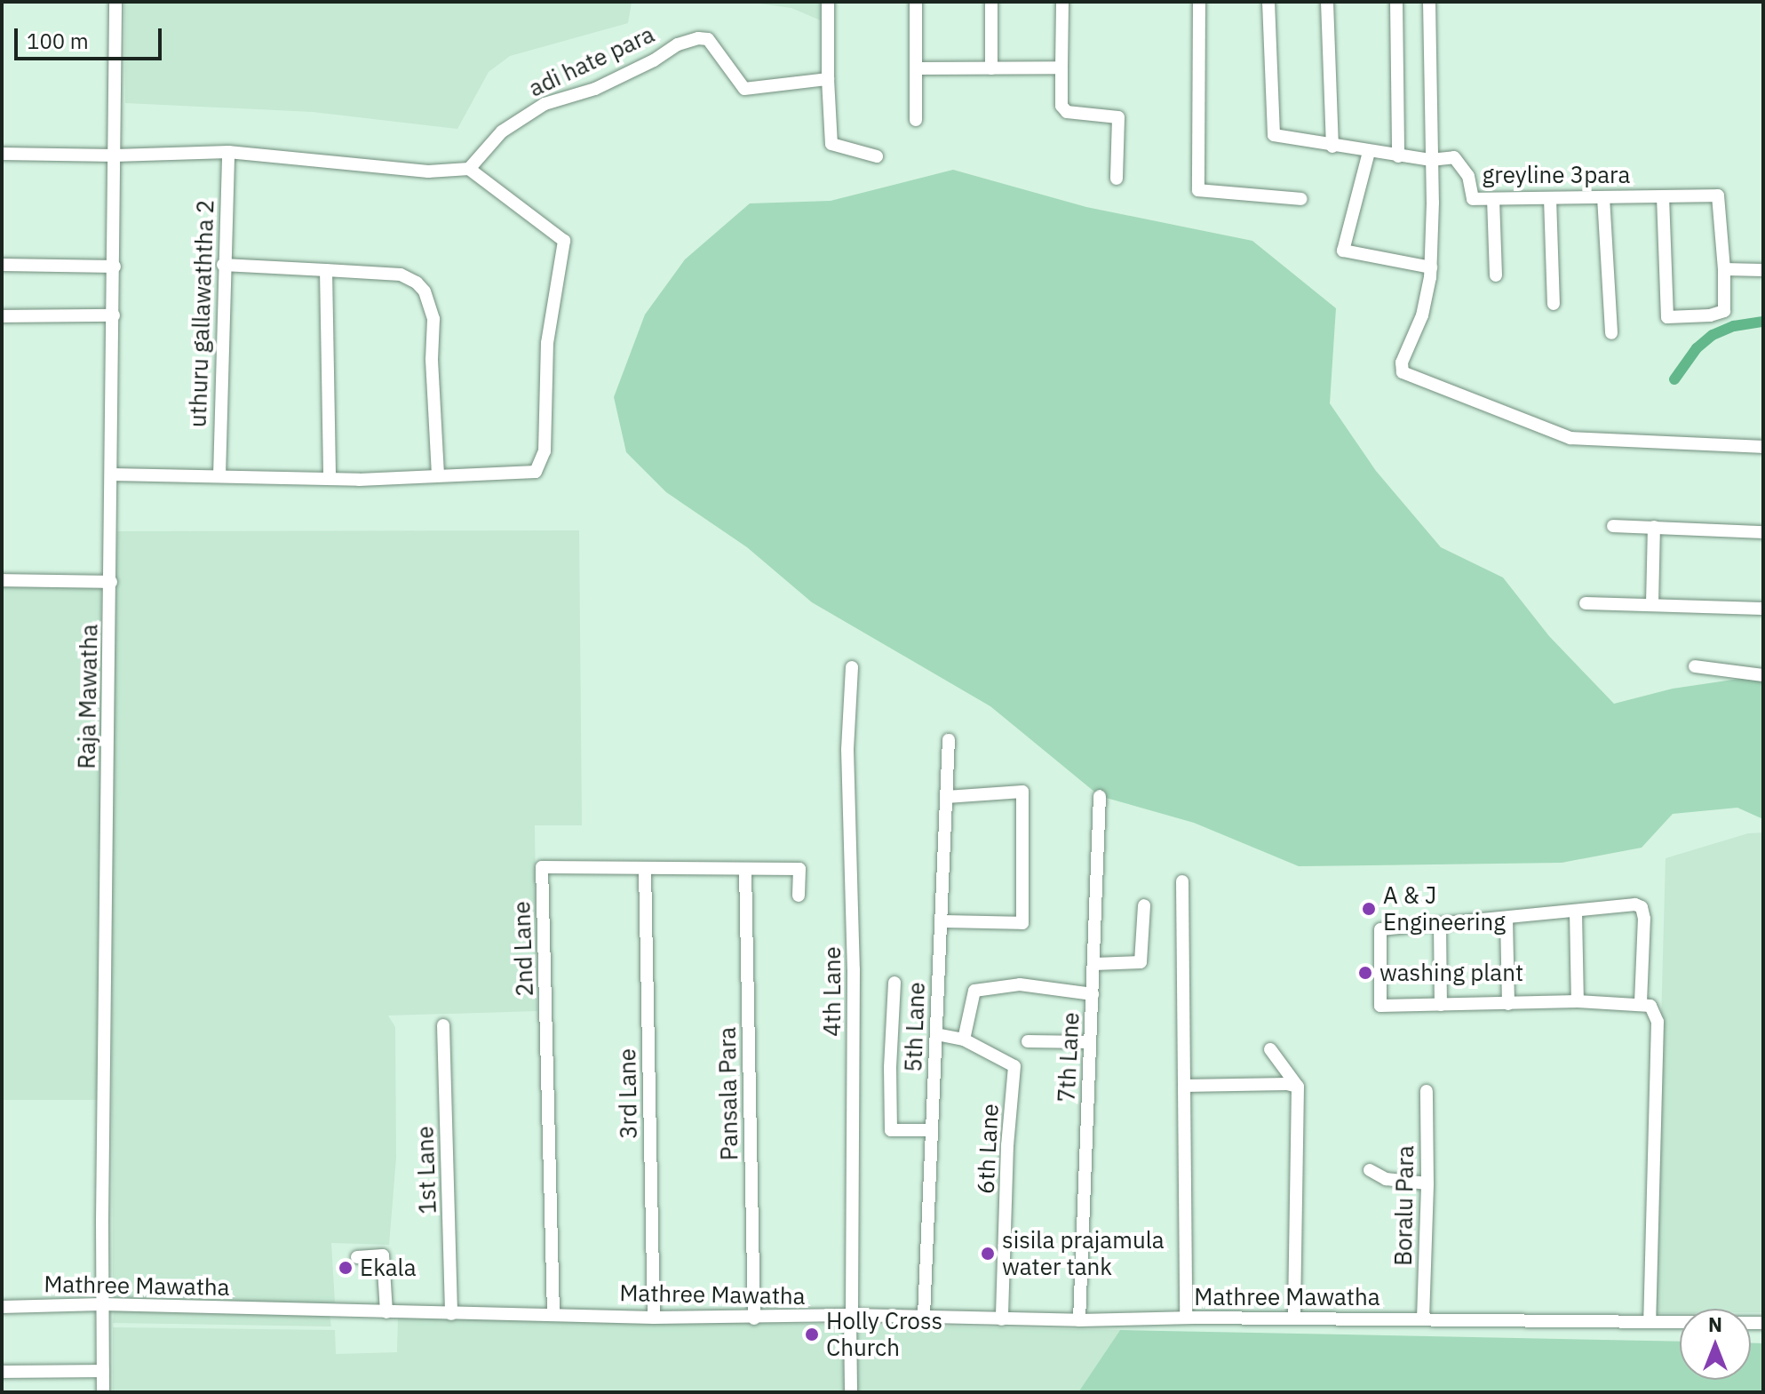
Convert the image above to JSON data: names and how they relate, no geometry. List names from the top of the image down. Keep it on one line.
{"streets":{"street":["adi hate para","greyline 3para","uthuru gallawaththa 2","Raja Mawatha","2nd Lane","4th Lane","5th Lane","7th Lane","3rd Lane","Pansala Para","6th Lane","1st Lane","Boralu Para","Mathree Mawatha"]},"crossings":[["Raja Mawatha","Mathree Mawatha"],["2nd Lane","3rd Lane"],["2nd Lane","Pansala Para"],["2nd Lane","Mathree Mawatha"],["4th Lane","Mathree Mawatha"],["5th Lane","6th Lane"],["5th Lane","Mathree Mawatha"],["7th Lane","Mathree Mawatha"],["3rd Lane","Mathree Mawatha"],["Pansala Para","Mathree Mawatha"],["6th Lane","Mathree Mawatha"],["1st Lane","Mathree Mawatha"],["Boralu Para","Mathree Mawatha"]],"places":["A & J Engineering","washing plant","sisila prajamula water tank","Ekala","Holly Cross Church"],"scale_bar":"100 m","north":"top"}
